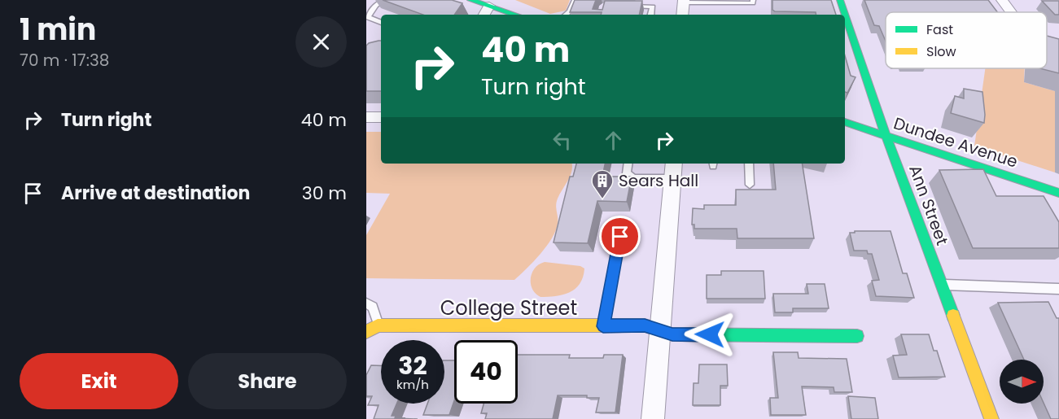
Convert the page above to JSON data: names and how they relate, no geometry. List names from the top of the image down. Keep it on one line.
{"streets":{"street":["Dundee Avenue","Ann Street","College Street"]},"crossings":[["Dundee Avenue","Ann Street"]],"places":{"building":["Sears Hall"]},"legend":["Fast","Slow"],"north":"right","page":{"heading":["1 min","70 m · 17:38"],"turn":["40 m","Turn right"],"list":[{"name":"Turn right","value":"40 m"},{"name":"Arrive at destination","value":"30 m"}],"speed":"32 km/h","limit":"40","buttons":["Exit","Share"]}}
